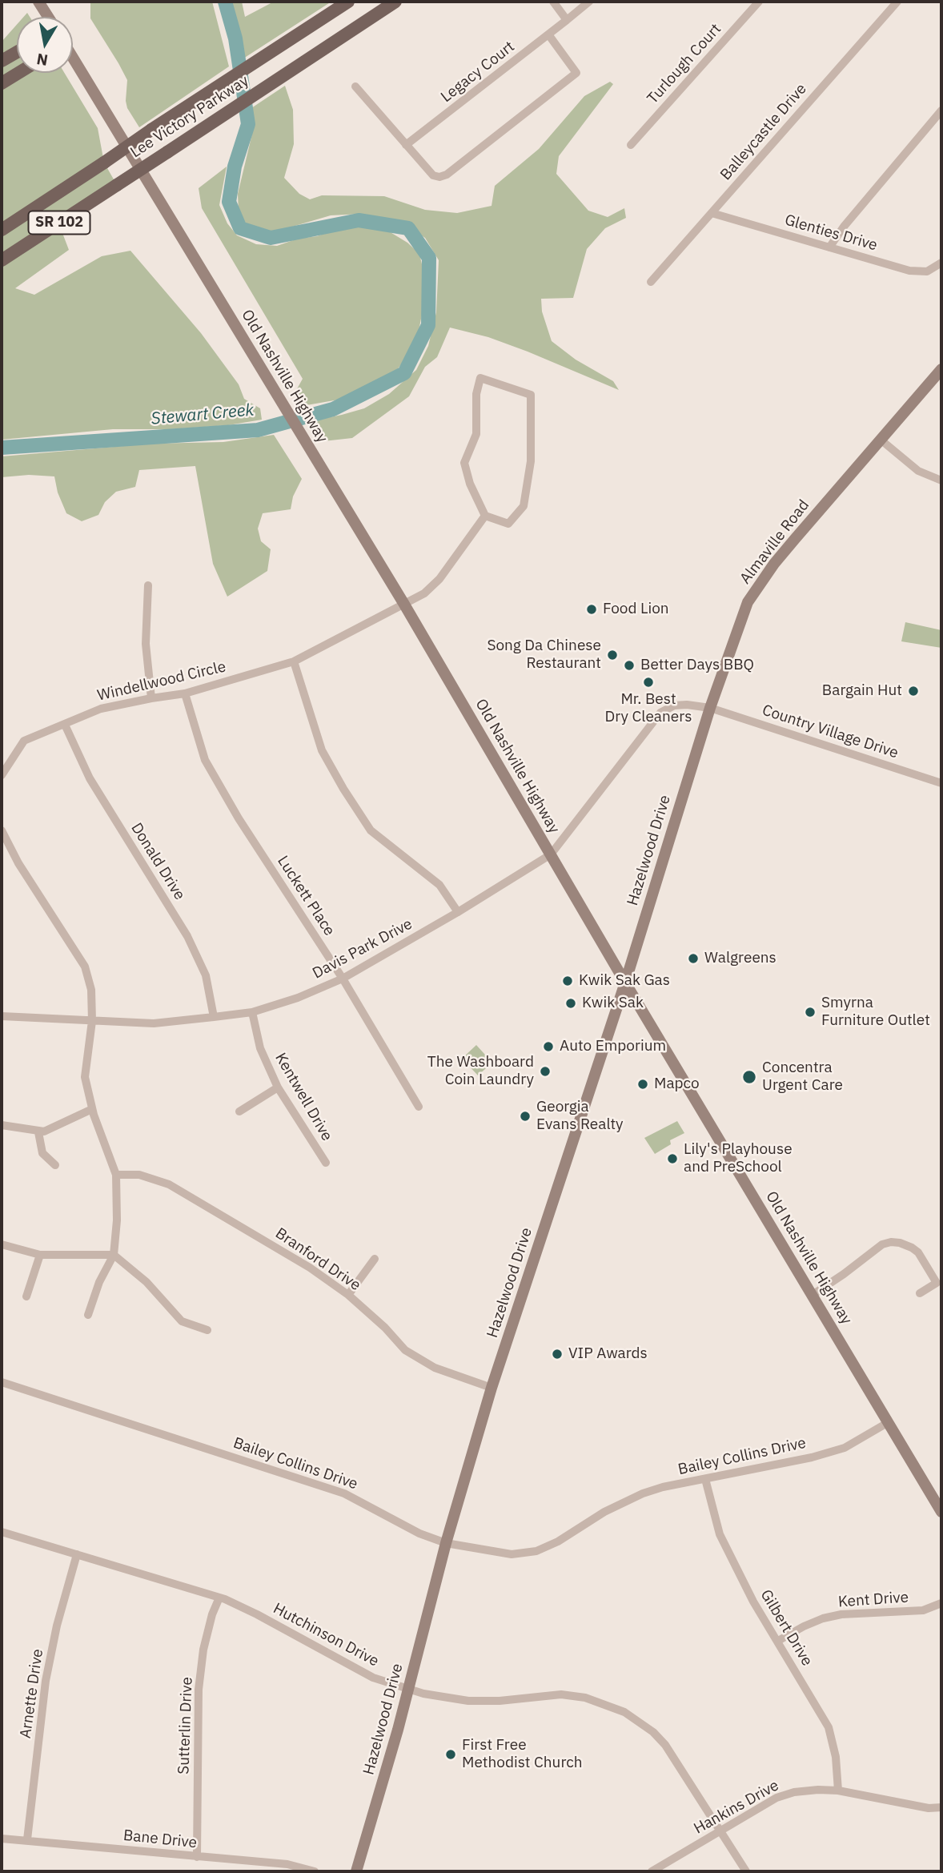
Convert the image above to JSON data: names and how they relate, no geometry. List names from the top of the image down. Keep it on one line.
{"streets":{"main road":["Lee Victory Parkway","SR 102","Old Nashville Highway","Almaville Road","Hazelwood Drive"],"street":["Turlough Court","Legacy Court","Balleycastle Drive","Glenties Drive","Windellwood Circle","Country Village Drive","Donald Drive","Luckett Place","Davis Park Drive","Kentwell Drive","Branford Drive","Bailey Collins Drive","Kent Drive","Gilbert Drive","Hutchinson Drive","Arnette Drive","Sutterlin Drive","Hankins Drive","Bane Drive"]},"crossings":[["Balleycastle Drive","Glenties Drive"],["Old Nashville Highway","Windellwood Circle"],["Old Nashville Highway","Hazelwood Drive"],["Old Nashville Highway","Davis Park Drive"],["Old Nashville Highway","Bailey Collins Drive"],["Almaville Road","Country Village Drive"],["Almaville Road","Hazelwood Drive"],["Windellwood Circle","Donald Drive"],["Windellwood Circle","Luckett Place"],["Country Village Drive","Hazelwood Drive"],["Hazelwood Drive","Branford Drive"],["Hazelwood Drive","Bailey Collins Drive"],["Hazelwood Drive","Hutchinson Drive"],["Donald Drive","Davis Park Drive"],["Luckett Place","Davis Park Drive"],["Davis Park Drive","Kentwell Drive"],["Bailey Collins Drive","Gilbert Drive"],["Kent Drive","Gilbert Drive"],["Gilbert Drive","Hankins Drive"],["Hutchinson Drive","Arnette Drive"],["Hutchinson Drive","Sutterlin Drive"],["Hutchinson Drive","Hankins Drive"],["Arnette Drive","Bane Drive"],["Sutterlin Drive","Bane Drive"]],"water":["Stewart Creek"],"places":["Food Lion","Song Da Chinese Restaurant","Better Days BBQ","Mr. Best Dry Cleaners","Bargain Hut","Walgreens","Kwik Sak Gas","Kwik Sak","Smyrna Furniture Outlet","Auto Emporium","The Washboard Coin Laundry","Concentra Urgent Care","Mapco","Georgia Evans Realty","Lily's Playhouse and PreSchool","VIP Awards","First Free Methodist Church"],"north":"bottom"}
